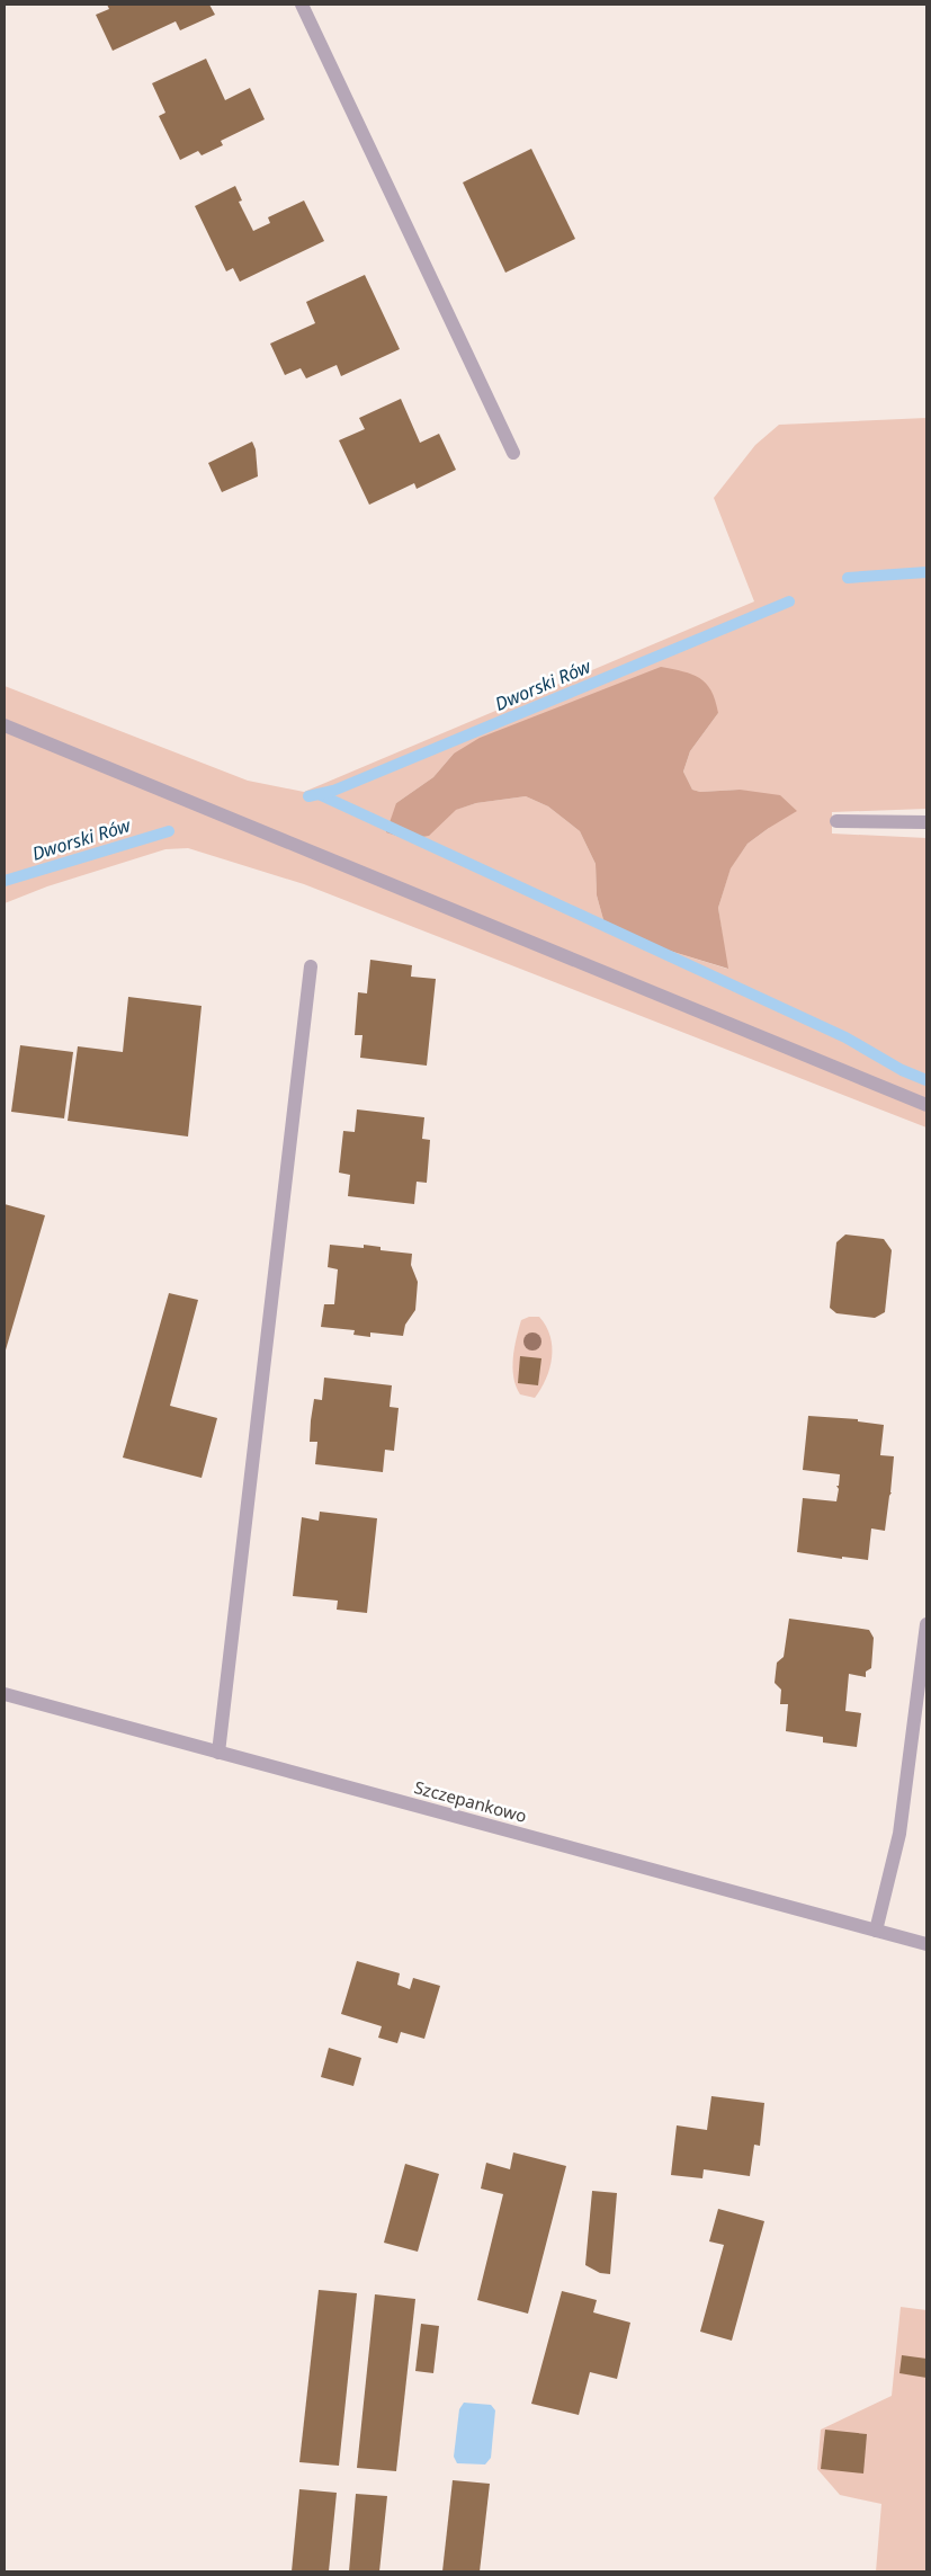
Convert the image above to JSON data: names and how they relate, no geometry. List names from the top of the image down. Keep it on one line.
{"streets":{"street":["Szczepankowo"]},"water":["Dworski Rów"]}
